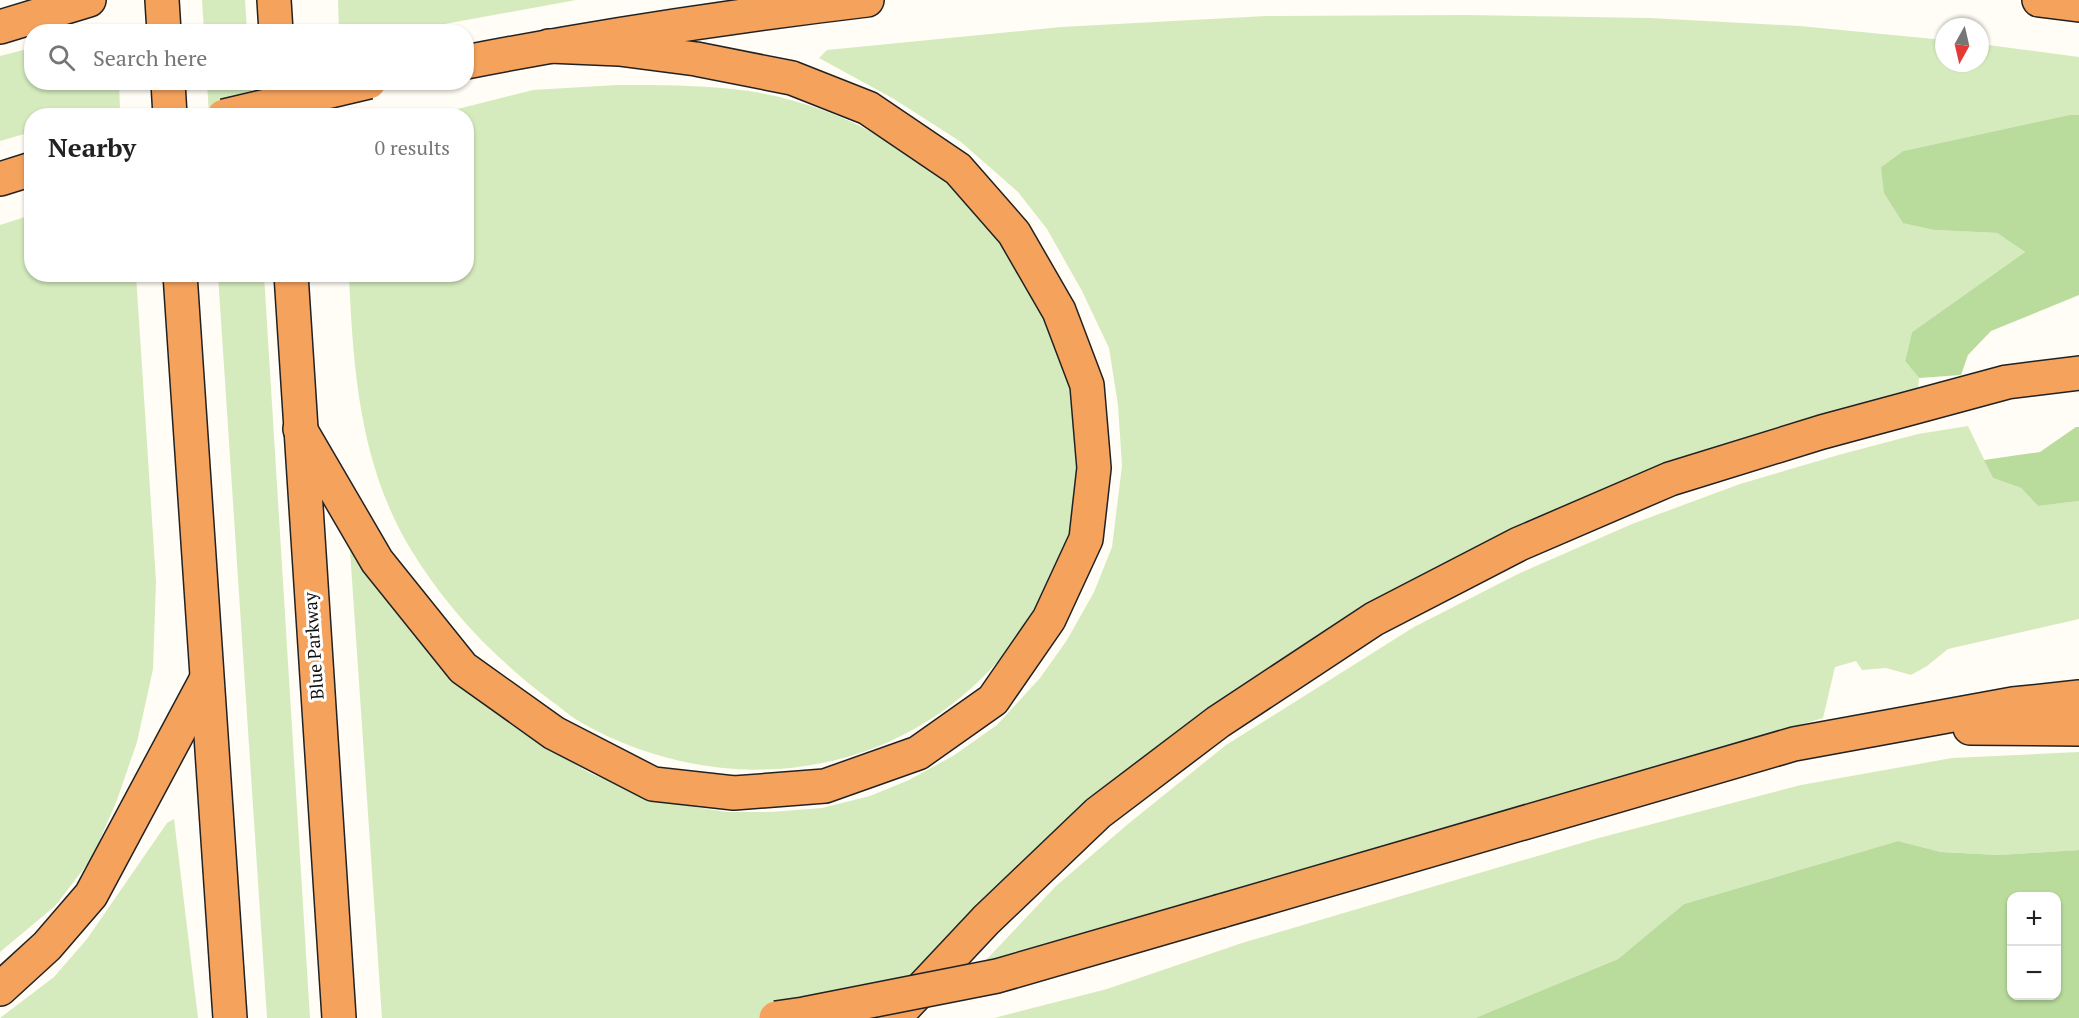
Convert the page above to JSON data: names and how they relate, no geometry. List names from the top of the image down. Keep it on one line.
{"streets":{"highway":["Blue Parkway"]},"north":"bottom","page":{"search":"Search here","heading":["Nearby","0 results"],"map_buttons":["+","−"]}}
